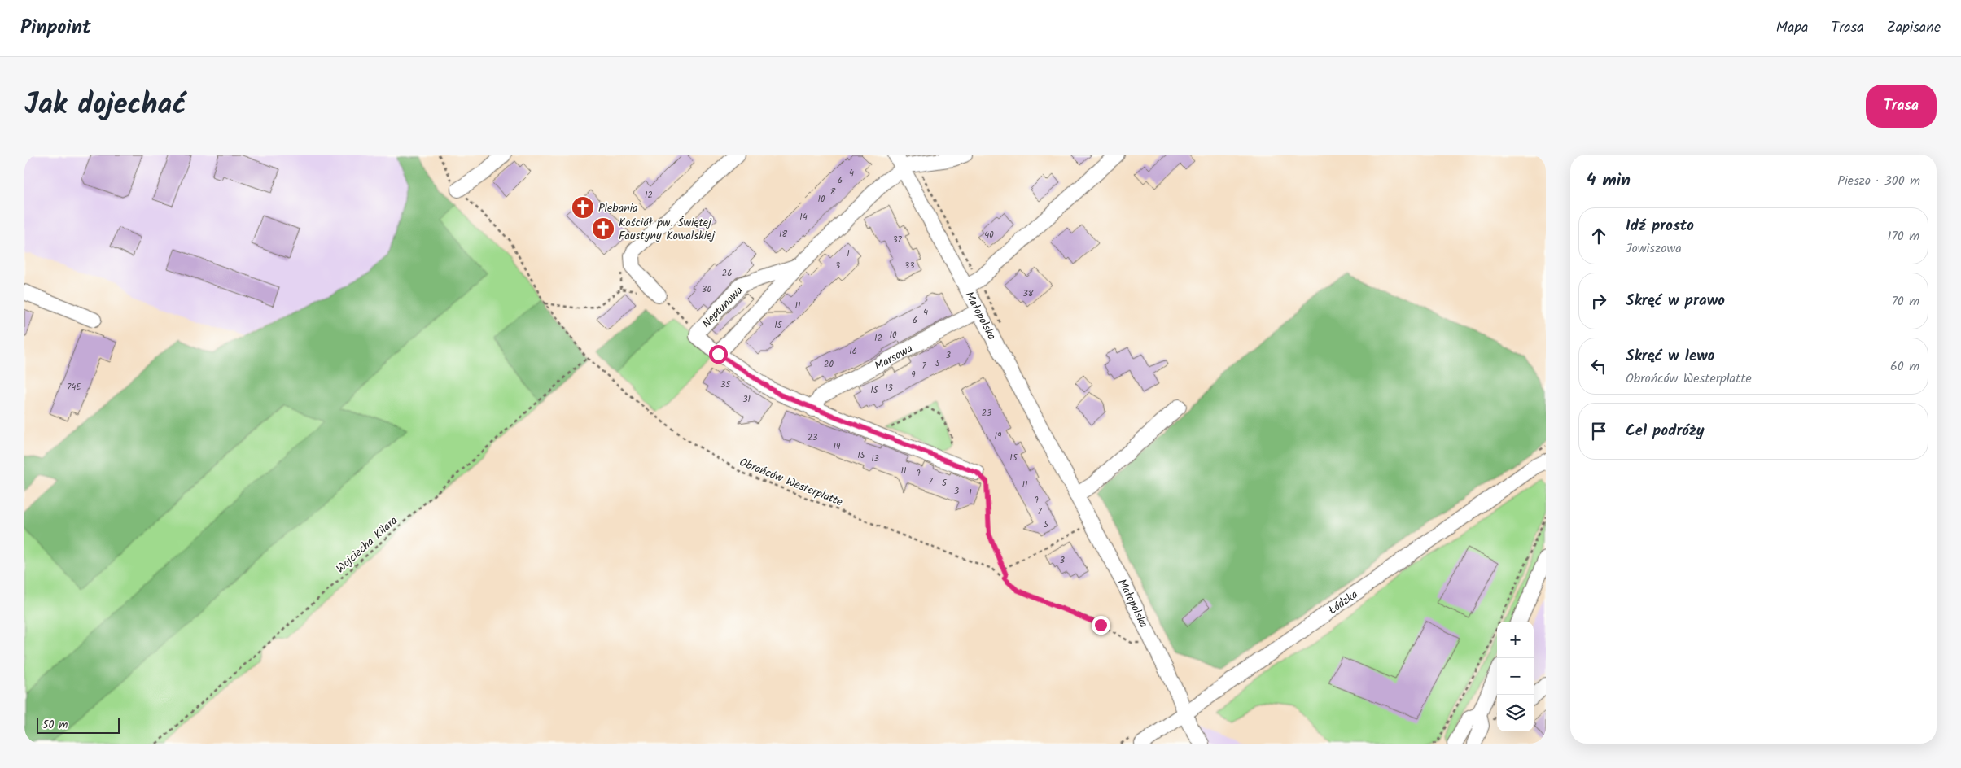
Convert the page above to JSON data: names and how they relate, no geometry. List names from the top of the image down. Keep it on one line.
{"streets":{"street":["Neptunowa","Małopolska","Marsowa","Łódzka"],"path":["Obrońców Westerplatte","Wojciecha Kilara"]},"crossings":[["Neptunowa","Małopolska"],["Małopolska","Marsowa"],["Małopolska","Obrońców Westerplatte"],["Małopolska","Łódzka"],["Obrońców Westerplatte","Wojciecha Kilara"]],"places":{"church":["Plebania","Kościół pw. Świętej Faustyny Kowalskiej"]},"house_numbers":["4","6","8","12","10","14","18","40","37","1","3","33","26","30","38","11","4","6","15","10","12","16","3","5","20","7","9","35","74E","13","15","31","23","19","23","19","15","15","13","11","9","7","5","11","3","1","9","7","5","3"],"scale_bar":"50 m","page":{"header":"Pinpoint","nav":["Mapa","Trasa","Zapisane"],"title":"Jak dojechać","buttons":"Trasa","heading":["4 min","Pieszo · 300 m"],"list":[["Idź prosto","Jowiszowa","170 m"],["Skręć w prawo","70 m"],["Skręć w lewo","Obrońców Westerplatte","60 m"],"Cel podróży"],"map_buttons":["+","−"],"scale":"50 m"}}
